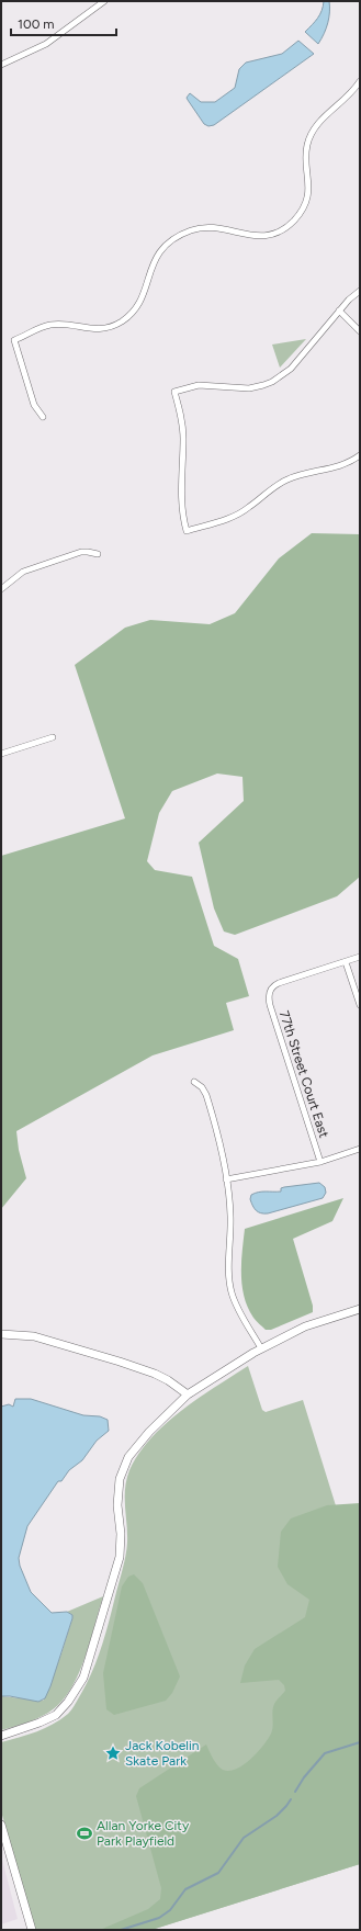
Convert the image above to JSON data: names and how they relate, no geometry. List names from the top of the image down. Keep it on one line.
{"streets":{"street":["77th Street Court East"]},"places":{"place":["Jack Kobelin Skate Park"],"sports":["Allan Yorke City Park Playfield"]},"scale_bar":"100 m"}
